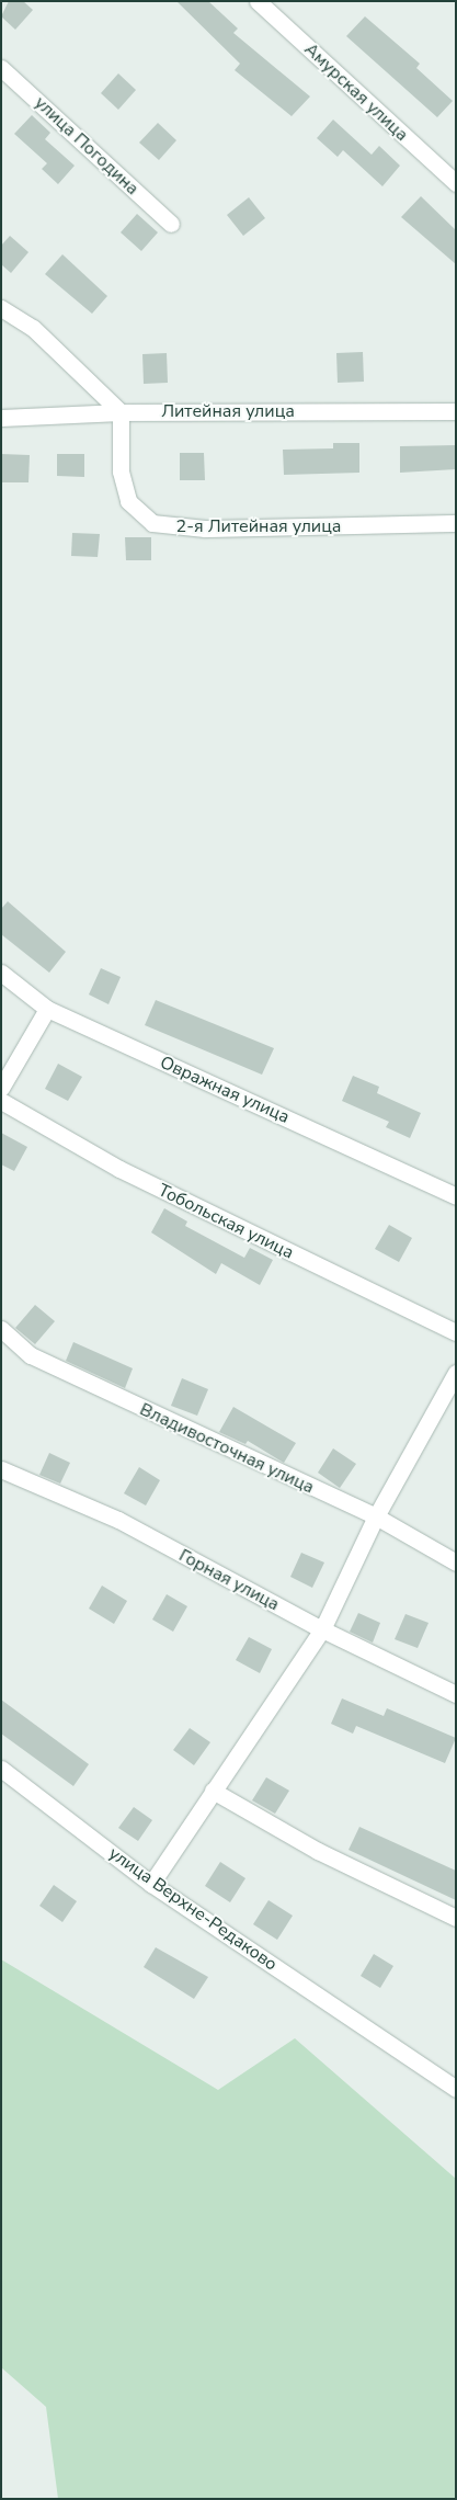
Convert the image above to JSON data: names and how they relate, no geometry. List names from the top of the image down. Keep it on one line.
{"streets":{"street":["Амурская улица","улица Погодина","Литейная улица","2-я Литейная улица","Овражная улица","Тобольская улица","Владивосточная улица","Горная улица","улица Верхне-Редаково"]},"crossings":[["Литейная улица","2-я Литейная улица"]]}
